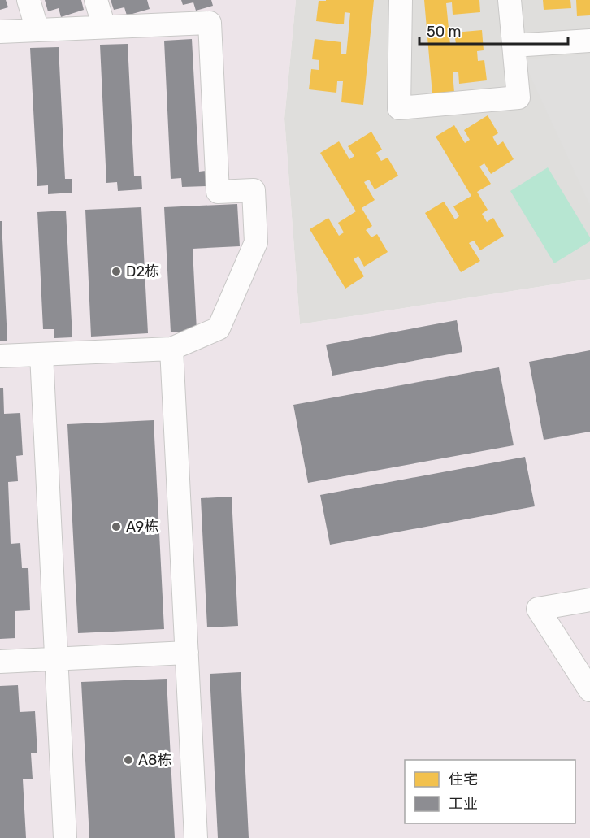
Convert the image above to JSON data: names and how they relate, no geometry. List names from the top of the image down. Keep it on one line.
{"places":["D2栋","A9栋","A8栋"],"legend":["住宅","工业"],"scale_bar":"50 m"}
